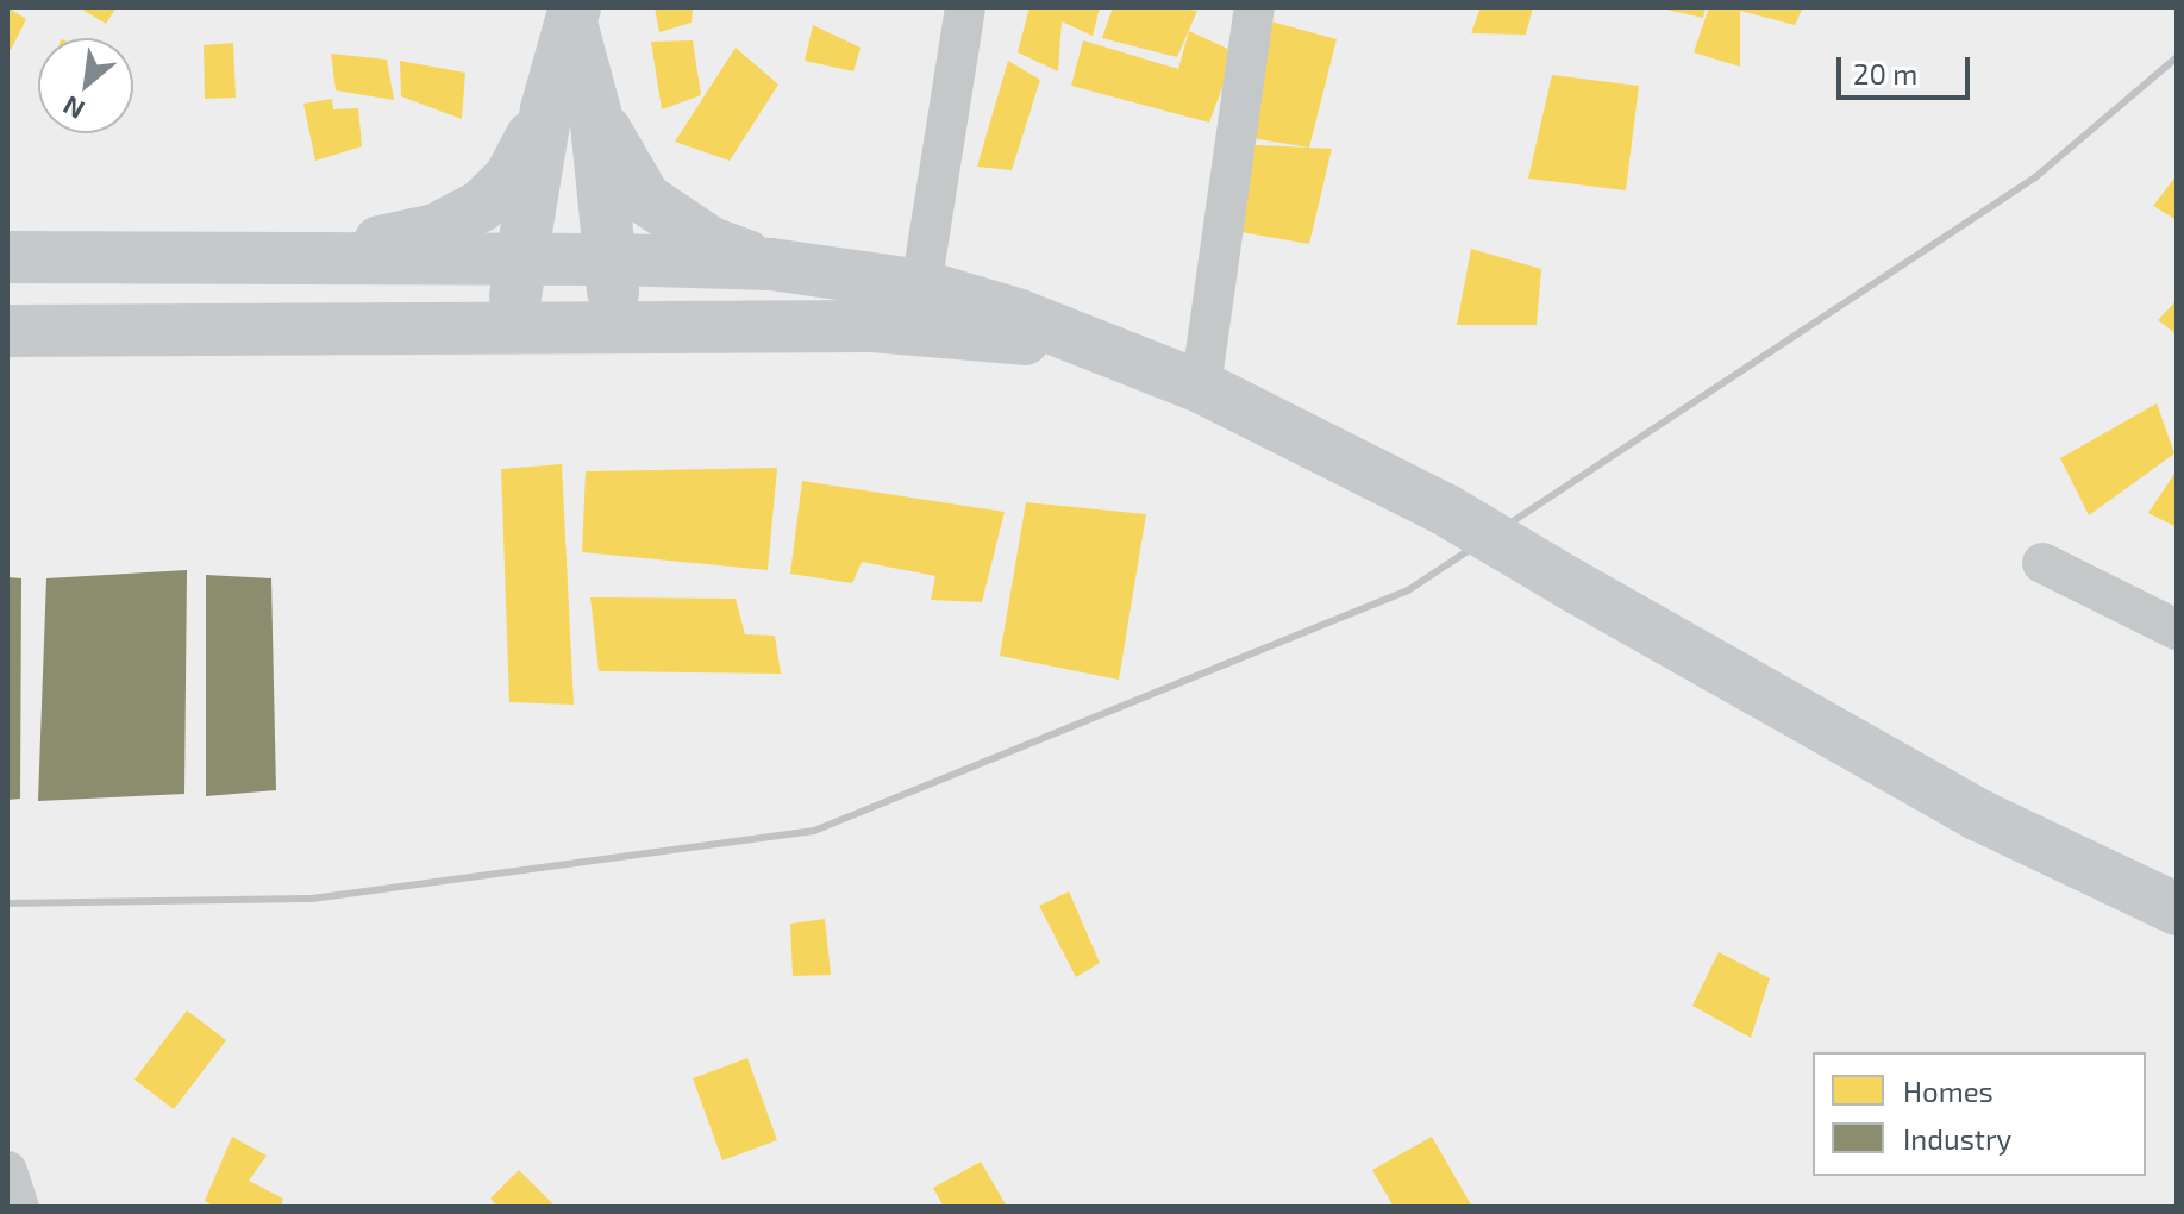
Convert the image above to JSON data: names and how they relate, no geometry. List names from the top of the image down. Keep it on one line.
{"legend":["Homes","Industry"],"scale_bar":"20 m","north":"bottom left"}
